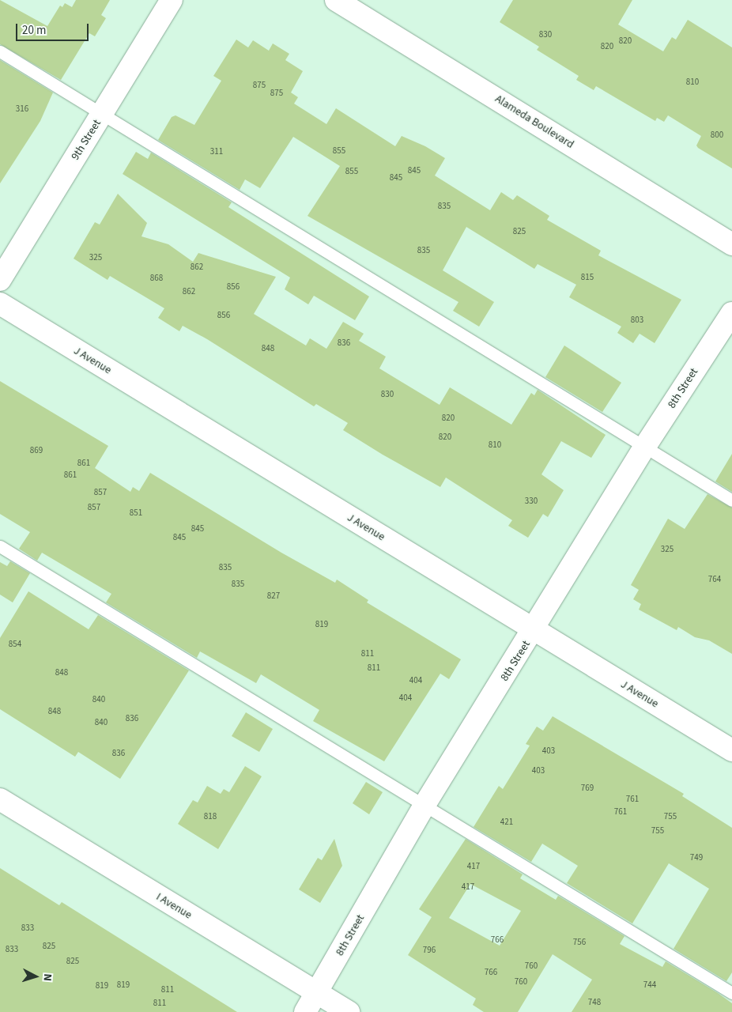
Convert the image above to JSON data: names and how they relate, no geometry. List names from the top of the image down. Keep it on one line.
{"streets":{"street":["Alameda Boulevard","9th Street","J Avenue","8th Street","I Avenue"]},"crossings":[["J Avenue","8th Street"],["8th Street","I Avenue"]],"house_numbers":["830","820","820","810","875","875","316","800","855","311","845","855","845","835","825","835","325","862","815","868","856","862","856","803","836","848","830","820","820","810","869","861","861","857","330","857","851","845","845","325","835","764","835","827","819","854","811","811","848","404","404","840","848","836","840","403","836","403","769","761","761","818","755","421","755","749","417","417","833","766","756","825","833","796","825","760","766","760","819","744","819","811","748","811"],"scale_bar":"20 m","north":"right"}
